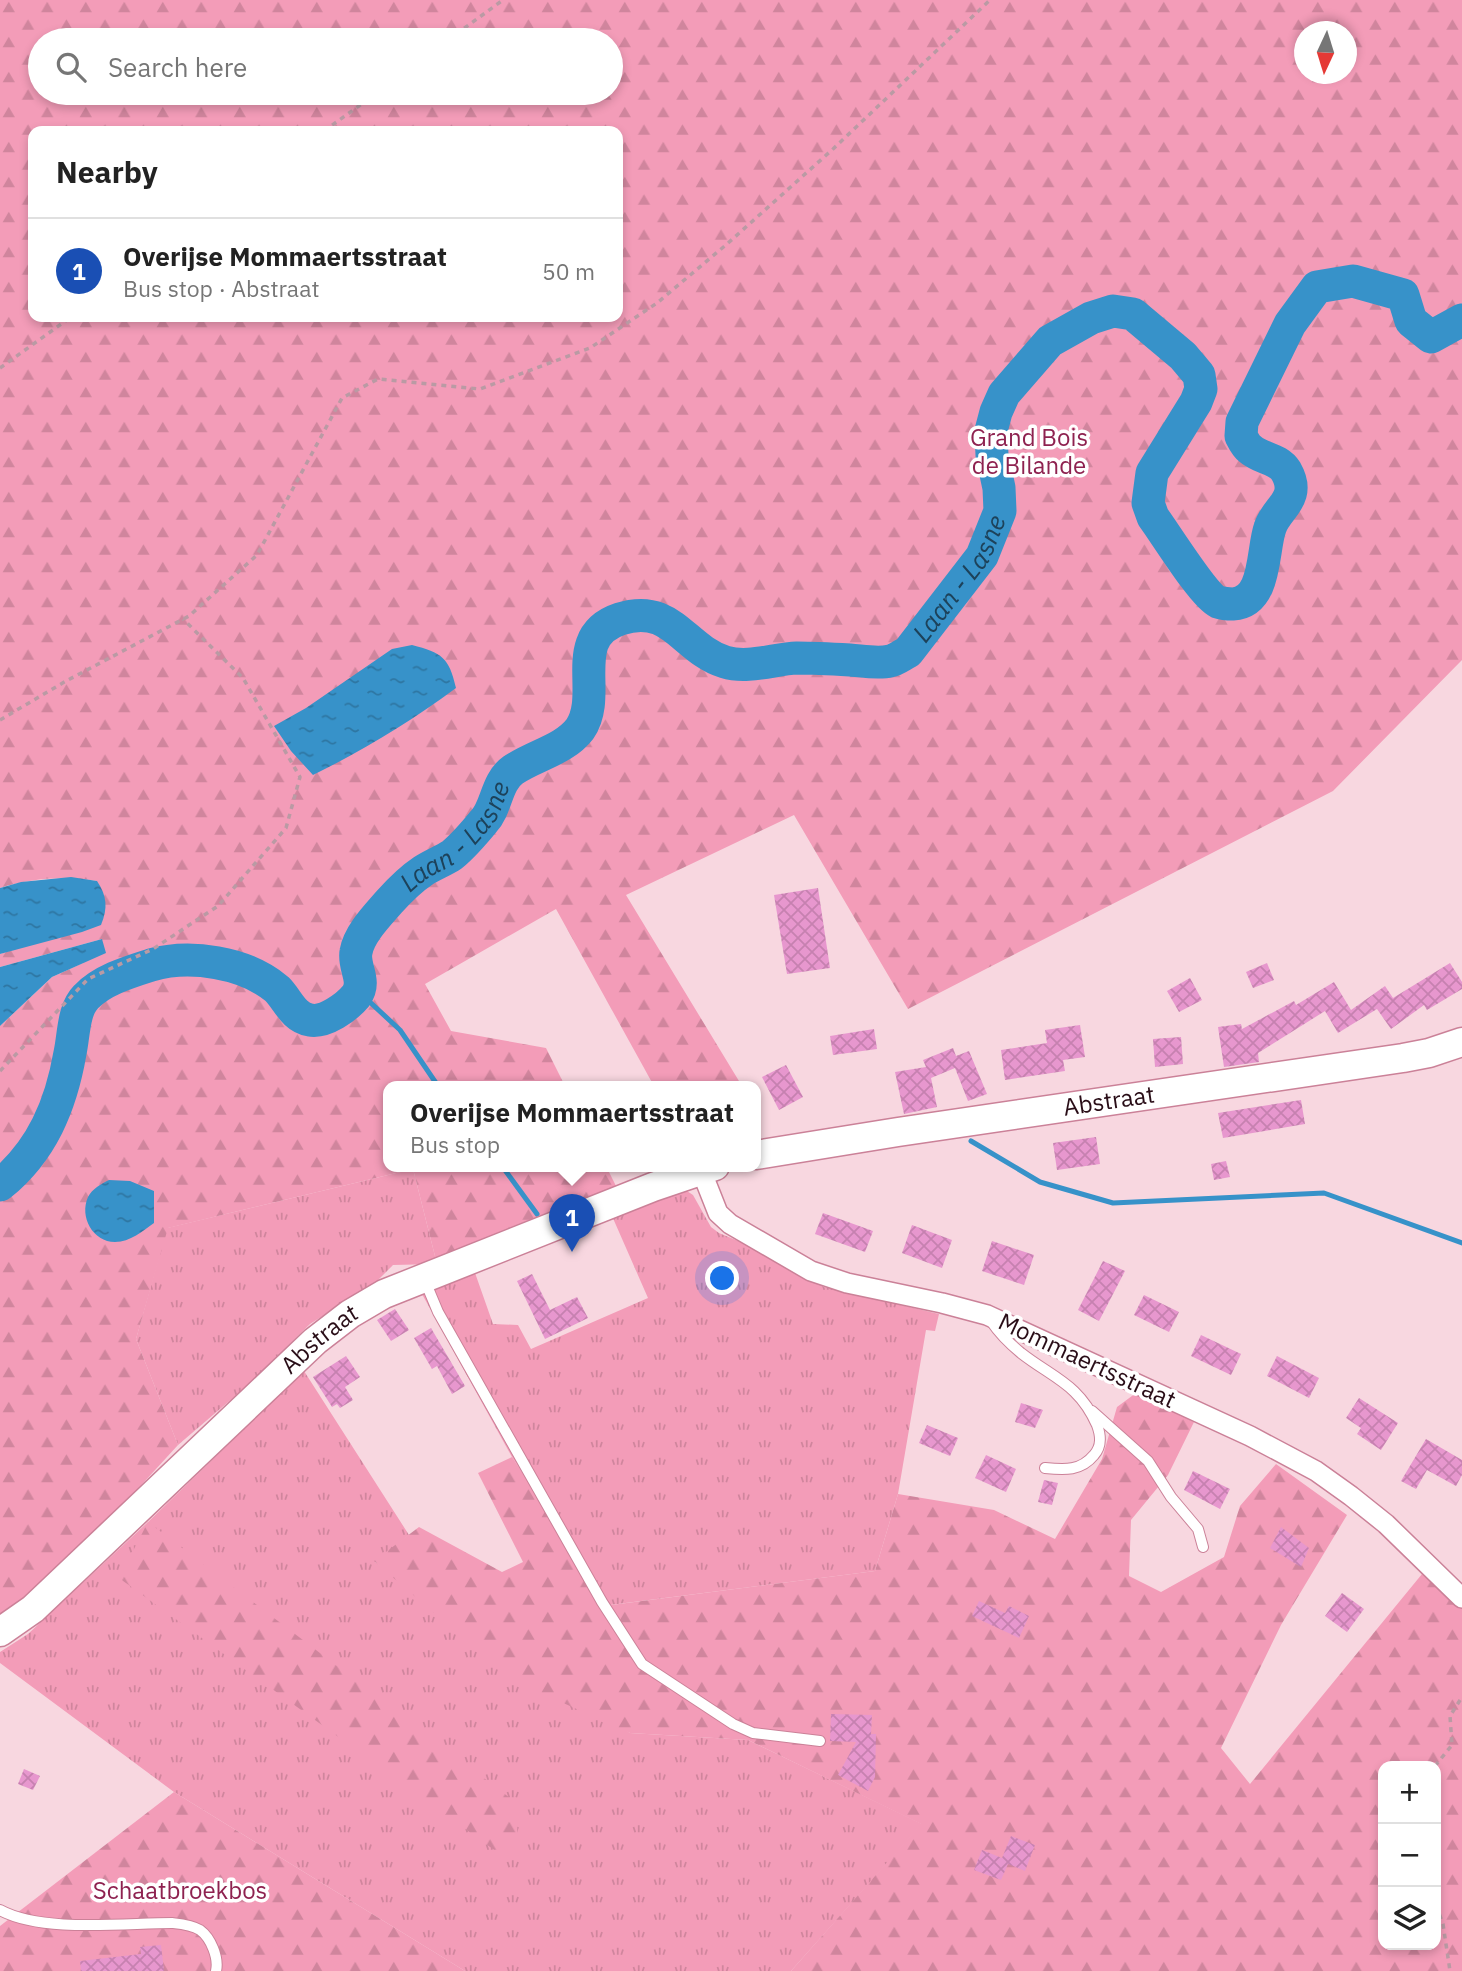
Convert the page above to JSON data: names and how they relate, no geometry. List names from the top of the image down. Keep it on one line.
{"streets":{"street":["Abstraat","Mommaertsstraat"]},"water":["Laan - Lasne"],"parks":["Grand Bois de Bilande","Schaatbroekbos"],"north":"bottom","page":{"search":"Search here","heading":"Nearby","list":[{"mark":"1","name":"Overijse Mommaertsstraat","note":"Bus stop · Abstraat","value":"50 m"}],"popup":["Overijse Mommaertsstraat","Bus stop"],"pins":"1","map_buttons":["+","−"]}}
